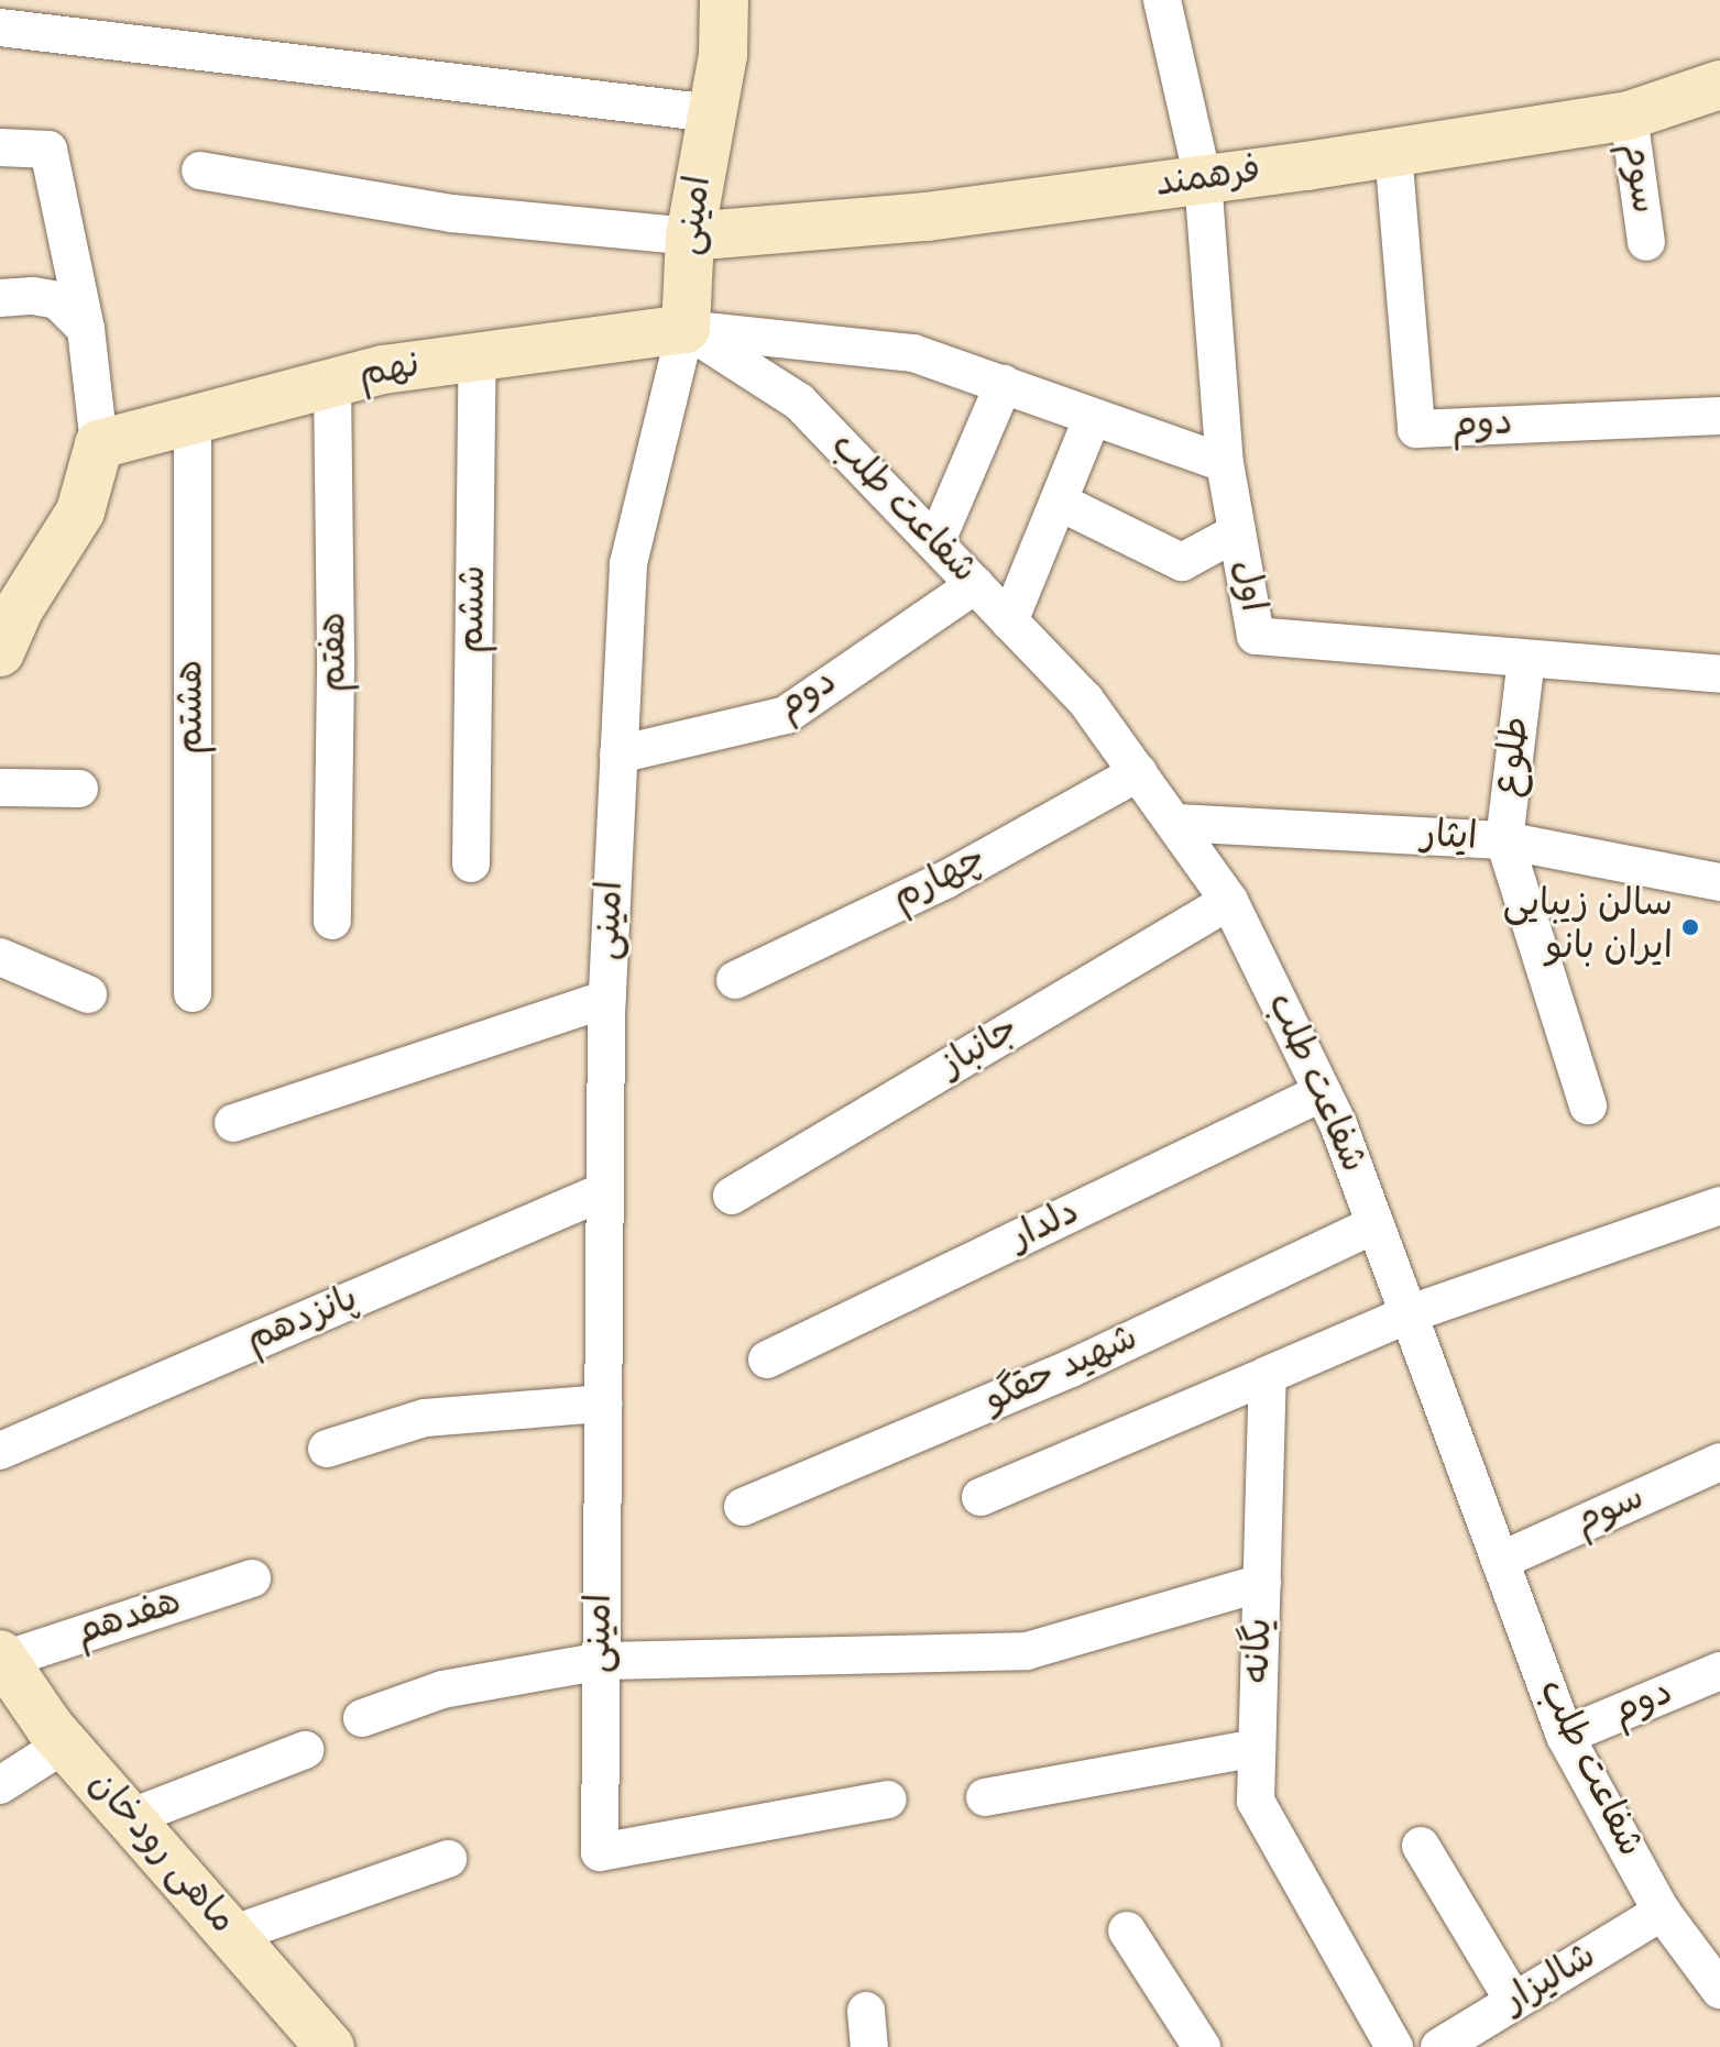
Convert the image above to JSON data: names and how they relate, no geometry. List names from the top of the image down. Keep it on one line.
{"streets":{"main road":["فرهمند","امینی","نهم","ماهی رودخان"],"street":["سوم","دوم","شفاعت طلب","اول","ششم","هفتم","هشتم","طلوع","ایثار","چهارم","جانباز","دلدار","پانزدهم","شهید حقگو","هفدهم","یگانه","شالیزار"]},"crossings":[["سوم","فرهمند"],["سوم","شفاعت طلب"],["فرهمند","امینی"],["فرهمند","دوم"],["فرهمند","اول"],["امینی","نهم"],["امینی","دوم"],["امینی","شفاعت طلب"],["امینی","پانزدهم"],["نهم","شفاعت طلب"],["نهم","ششم"],["نهم","هفتم"],["نهم","هشتم"],["دوم","شفاعت طلب"],["شفاعت طلب","ایثار"],["شفاعت طلب","چهارم"],["شفاعت طلب","جانباز"],["شفاعت طلب","دلدار"],["شفاعت طلب","شهید حقگو"],["شفاعت طلب","شالیزار"],["اول","طلوع"],["طلوع","ایثار"],["هفدهم","ماهی رودخان"]],"places":["سالن زیبایی ایران بانو"]}
